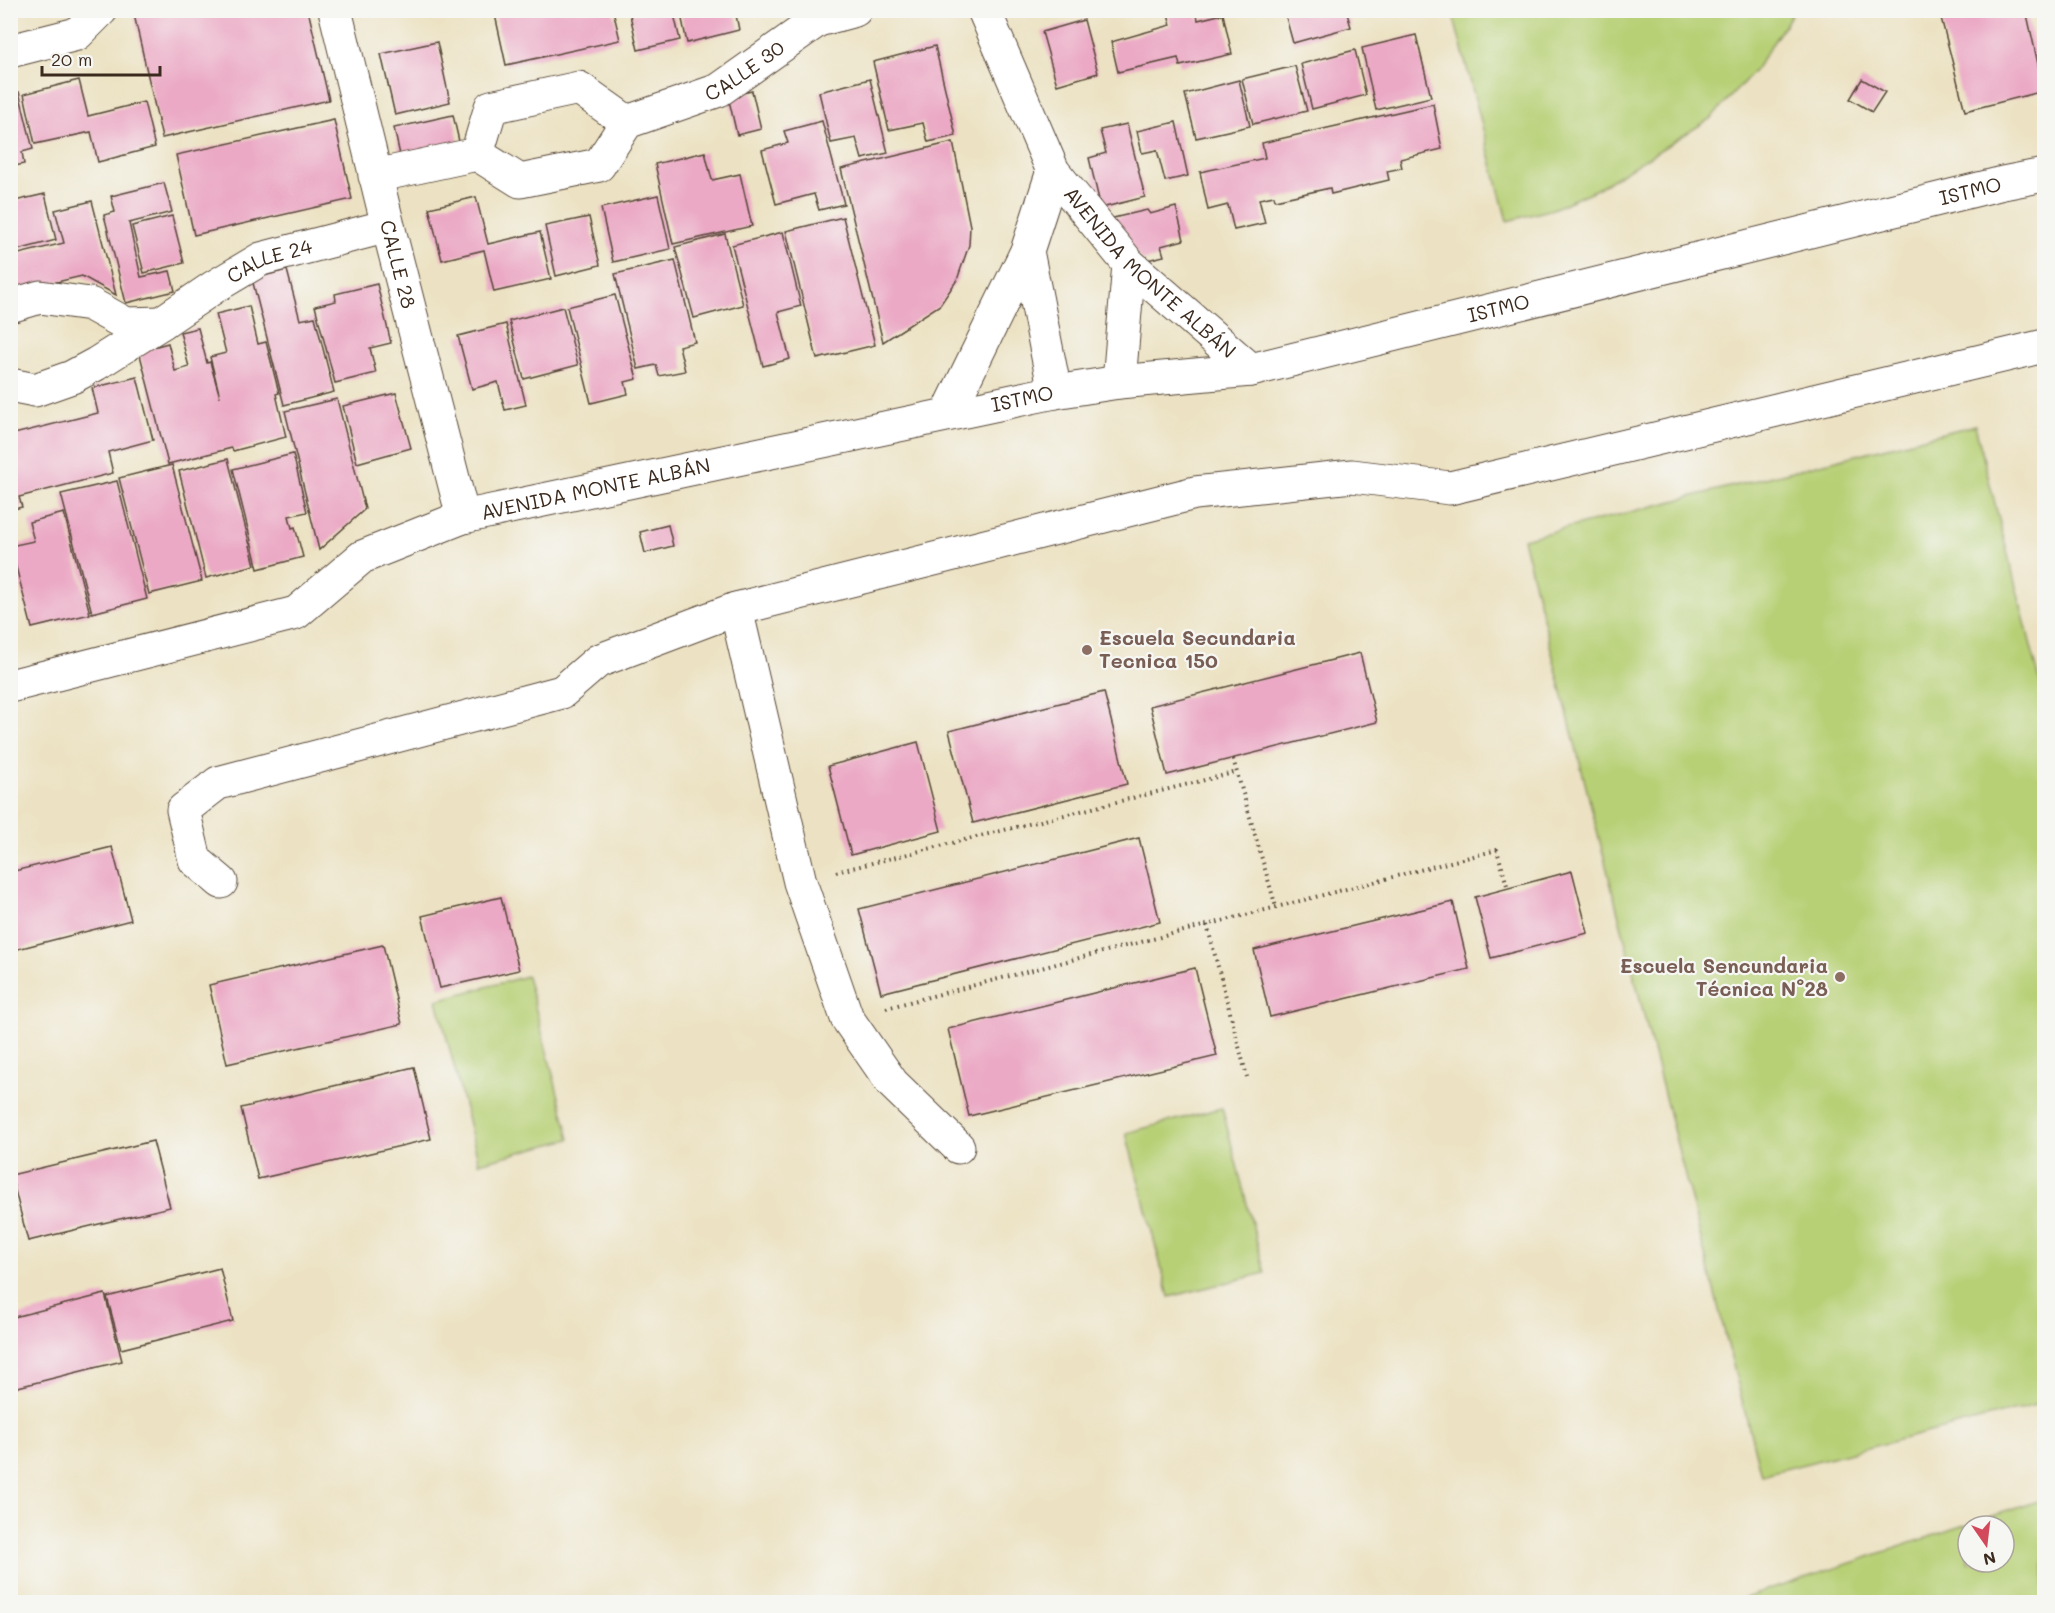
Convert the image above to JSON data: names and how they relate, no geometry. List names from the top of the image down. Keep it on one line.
{"streets":{"street":["CALLE 30","ISTMO","CALLE 24","CALLE 28","AVENIDA MONTE ALBÁN"]},"crossings":[["ISTMO","AVENIDA MONTE ALBÁN"],["CALLE 24","CALLE 28"],["CALLE 28","AVENIDA MONTE ALBÁN"]],"places":["Escuela Secundaria Tecnica 150","Escuela Sencundaria Técnica N°28"],"scale_bar":"20 m","north":"bottom"}
